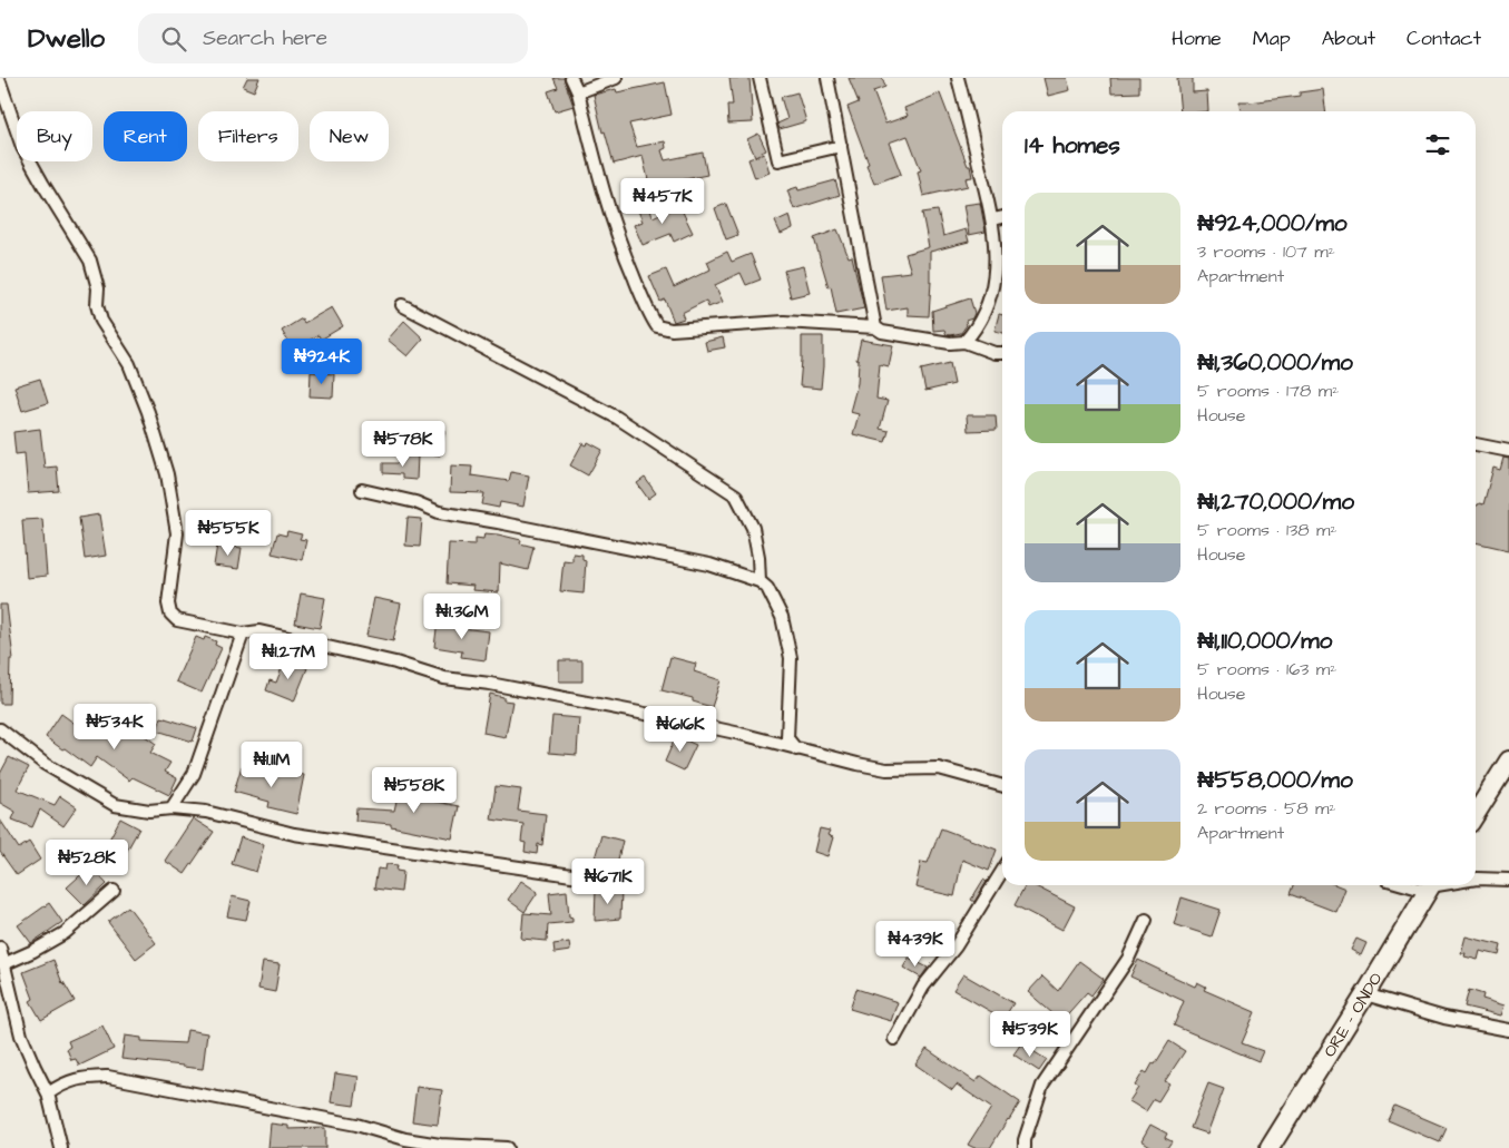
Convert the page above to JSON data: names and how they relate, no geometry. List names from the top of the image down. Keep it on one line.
{"streets":{"main road":["ORE - ONDO"]},"page":{"header":"Dwello","search":"Search here","nav":["Home","Map","About","Contact"],"chip":["Buy","Rent","Filters","New"],"heading":"14 homes","price":["₦457K","₦924K","₦578K","₦555K","₦1.36M","₦1.27M","₦534K","₦616K","₦1.11M","₦558K","₦528K","₦671K","₦439K","₦539K"],"list":[{"name":"₦924,000/mo","note":"3 rooms · 107 m² · Apartment"},{"name":"₦1,360,000/mo","note":"5 rooms · 178 m² · House"},{"name":"₦1,270,000/mo","note":"5 rooms · 138 m² · House"},{"name":"₦1,110,000/mo","note":"5 rooms · 163 m² · House"},{"name":"₦558,000/mo","note":"2 rooms · 58 m² · Apartment"}]}}
